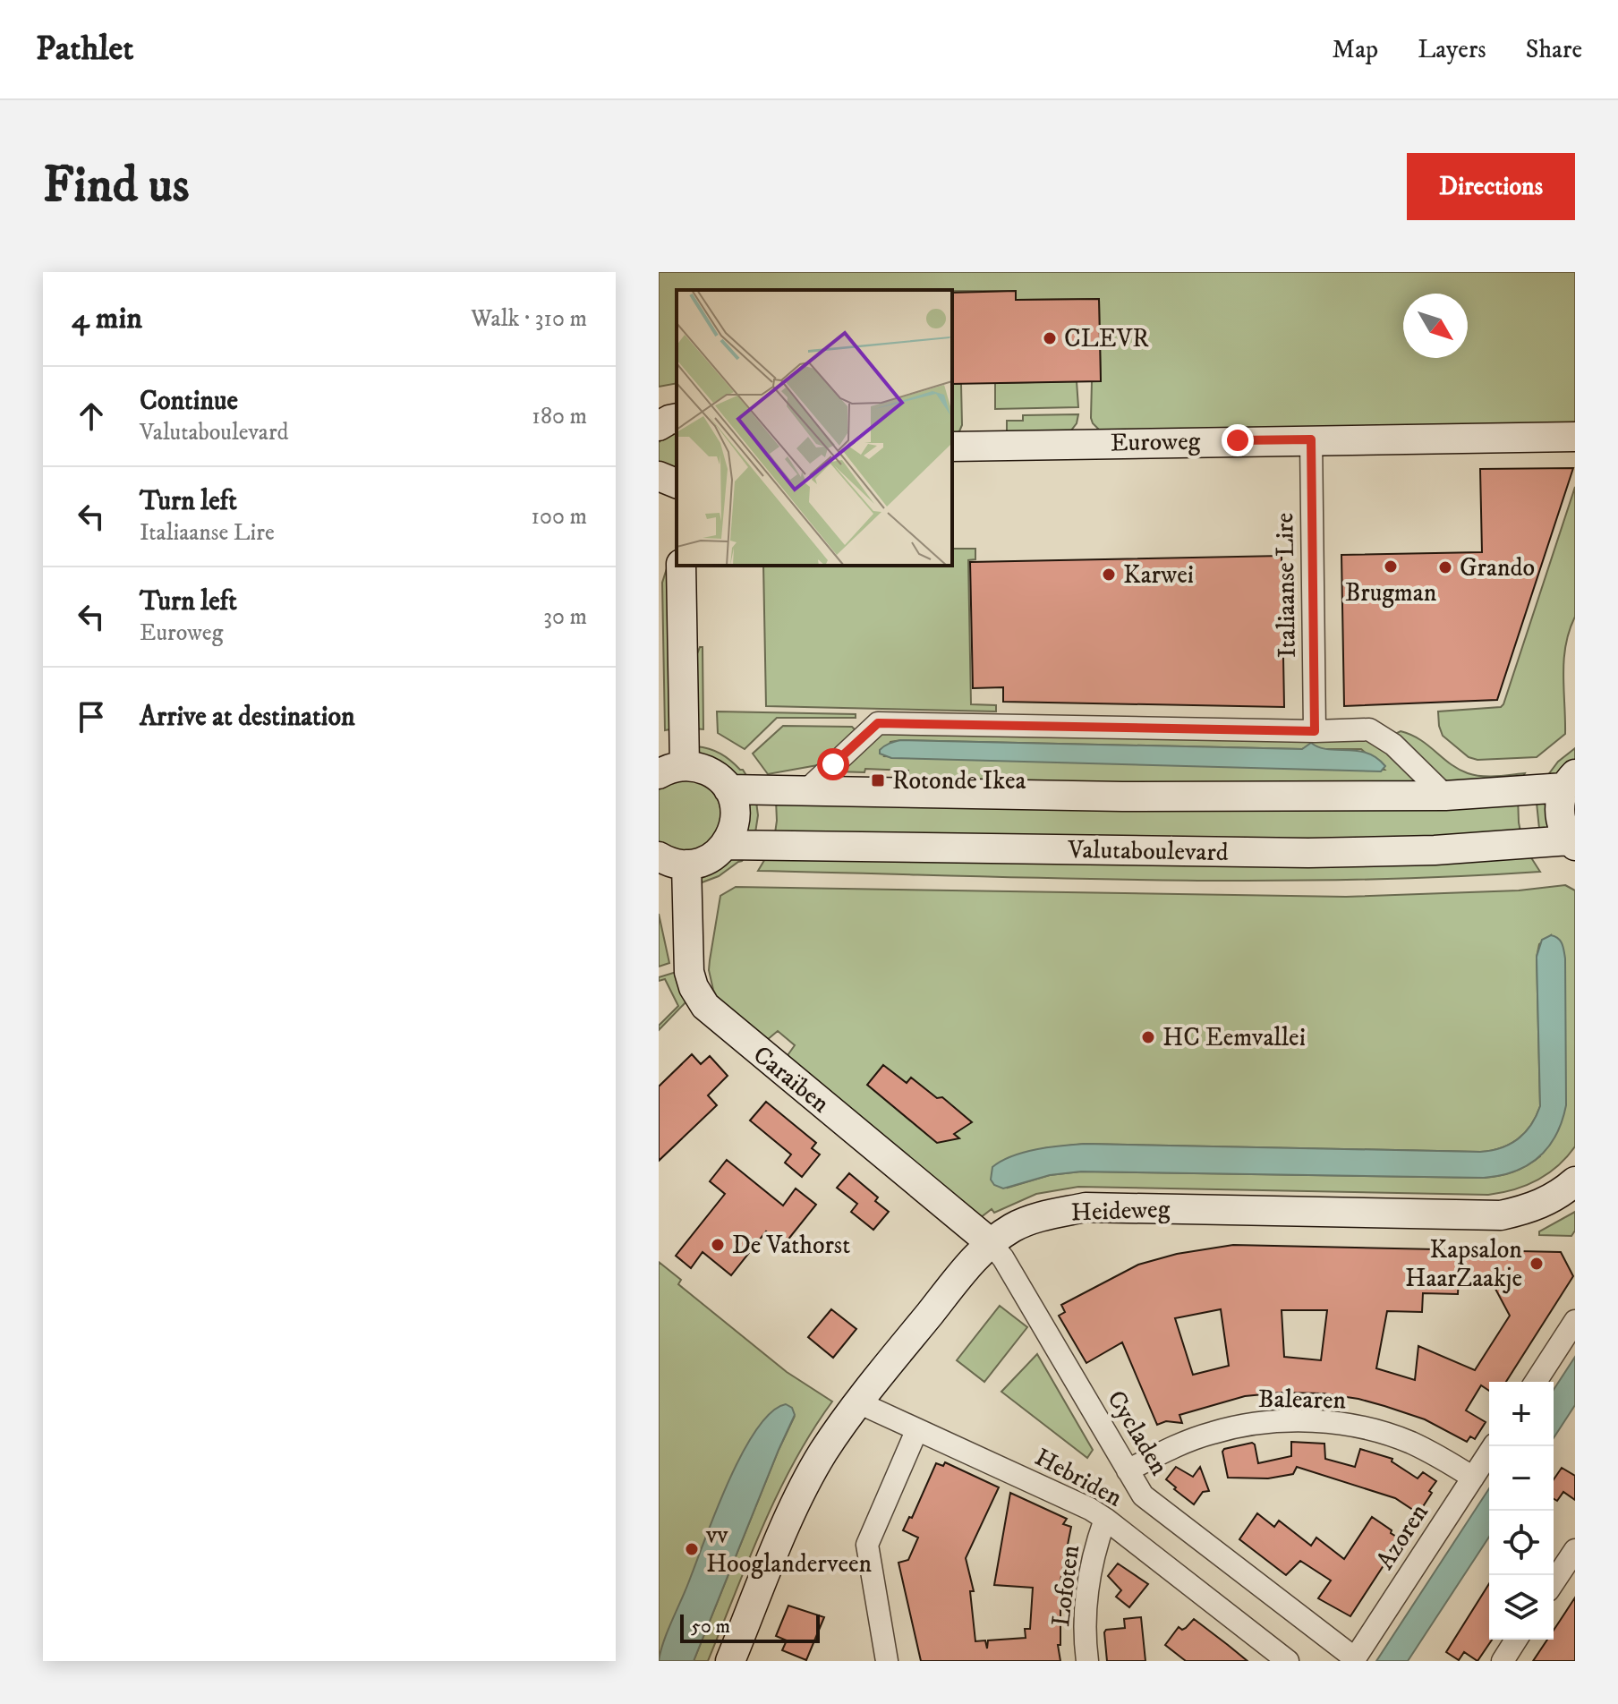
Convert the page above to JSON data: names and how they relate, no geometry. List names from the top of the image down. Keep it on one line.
{"streets":{"street":["Euroweg","Italiaanse Lire","Valutaboulevard","Caraïben","Heideweg","Balearen","Cycladen","Hebriden","Azoren","Lofoten"]},"crossings":[["Euroweg","Italiaanse Lire"],["Caraïben","Heideweg"],["Caraïben","Cycladen"],["Heideweg","Cycladen"],["Heideweg","Hebriden"],["Balearen","Cycladen"],["Balearen","Azoren"],["Cycladen","Azoren"],["Hebriden","Lofoten"]],"places":{"other":["CLEVR","Brugman","Grando","Karwei","HC Eemvallei","De Vathorst","Kapsalon HaarZaakje","vv Hooglanderveen"],"transit":["Rotonde Ikea"]},"scale_bar":"50 m","north":"bottom right","page":{"header":"Pathlet","nav":["Map","Layers","Share"],"buttons":"Directions","title":"Find us","heading":["4 min","Walk · 310 m"],"list":[["Continue","Valutaboulevard","180 m"],["Turn left","Italiaanse Lire","100 m"],["Turn left","Euroweg","30 m"],"Arrive at destination"],"map_buttons":["+","−"],"scale":"50 m"}}
